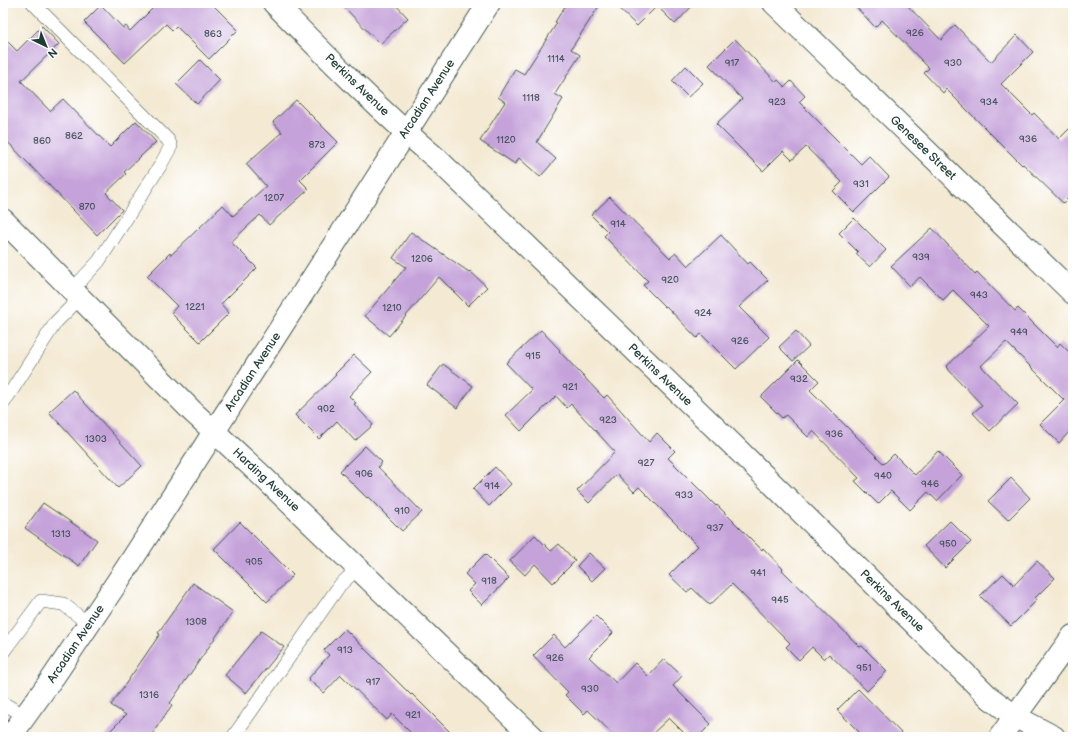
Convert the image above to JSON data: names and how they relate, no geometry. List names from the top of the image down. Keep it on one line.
{"streets":{"street":["Perkins Avenue","Arcadian Avenue","Genesee Street","Harding Avenue"]},"crossings":[["Perkins Avenue","Arcadian Avenue"],["Arcadian Avenue","Harding Avenue"]],"house_numbers":["926","863","1114","917","930","1118","923","934","862","936","1120","860","873","931","1207","870","914","939","1206","920","943","1221","1210","924","949","926","915","932","921","902","923","936","1303","927","906","940","946","914","933","910","937","1313","950","905","941","918","945","1308","913","926","951","917","930","1316","921"],"north":"bottom right"}
